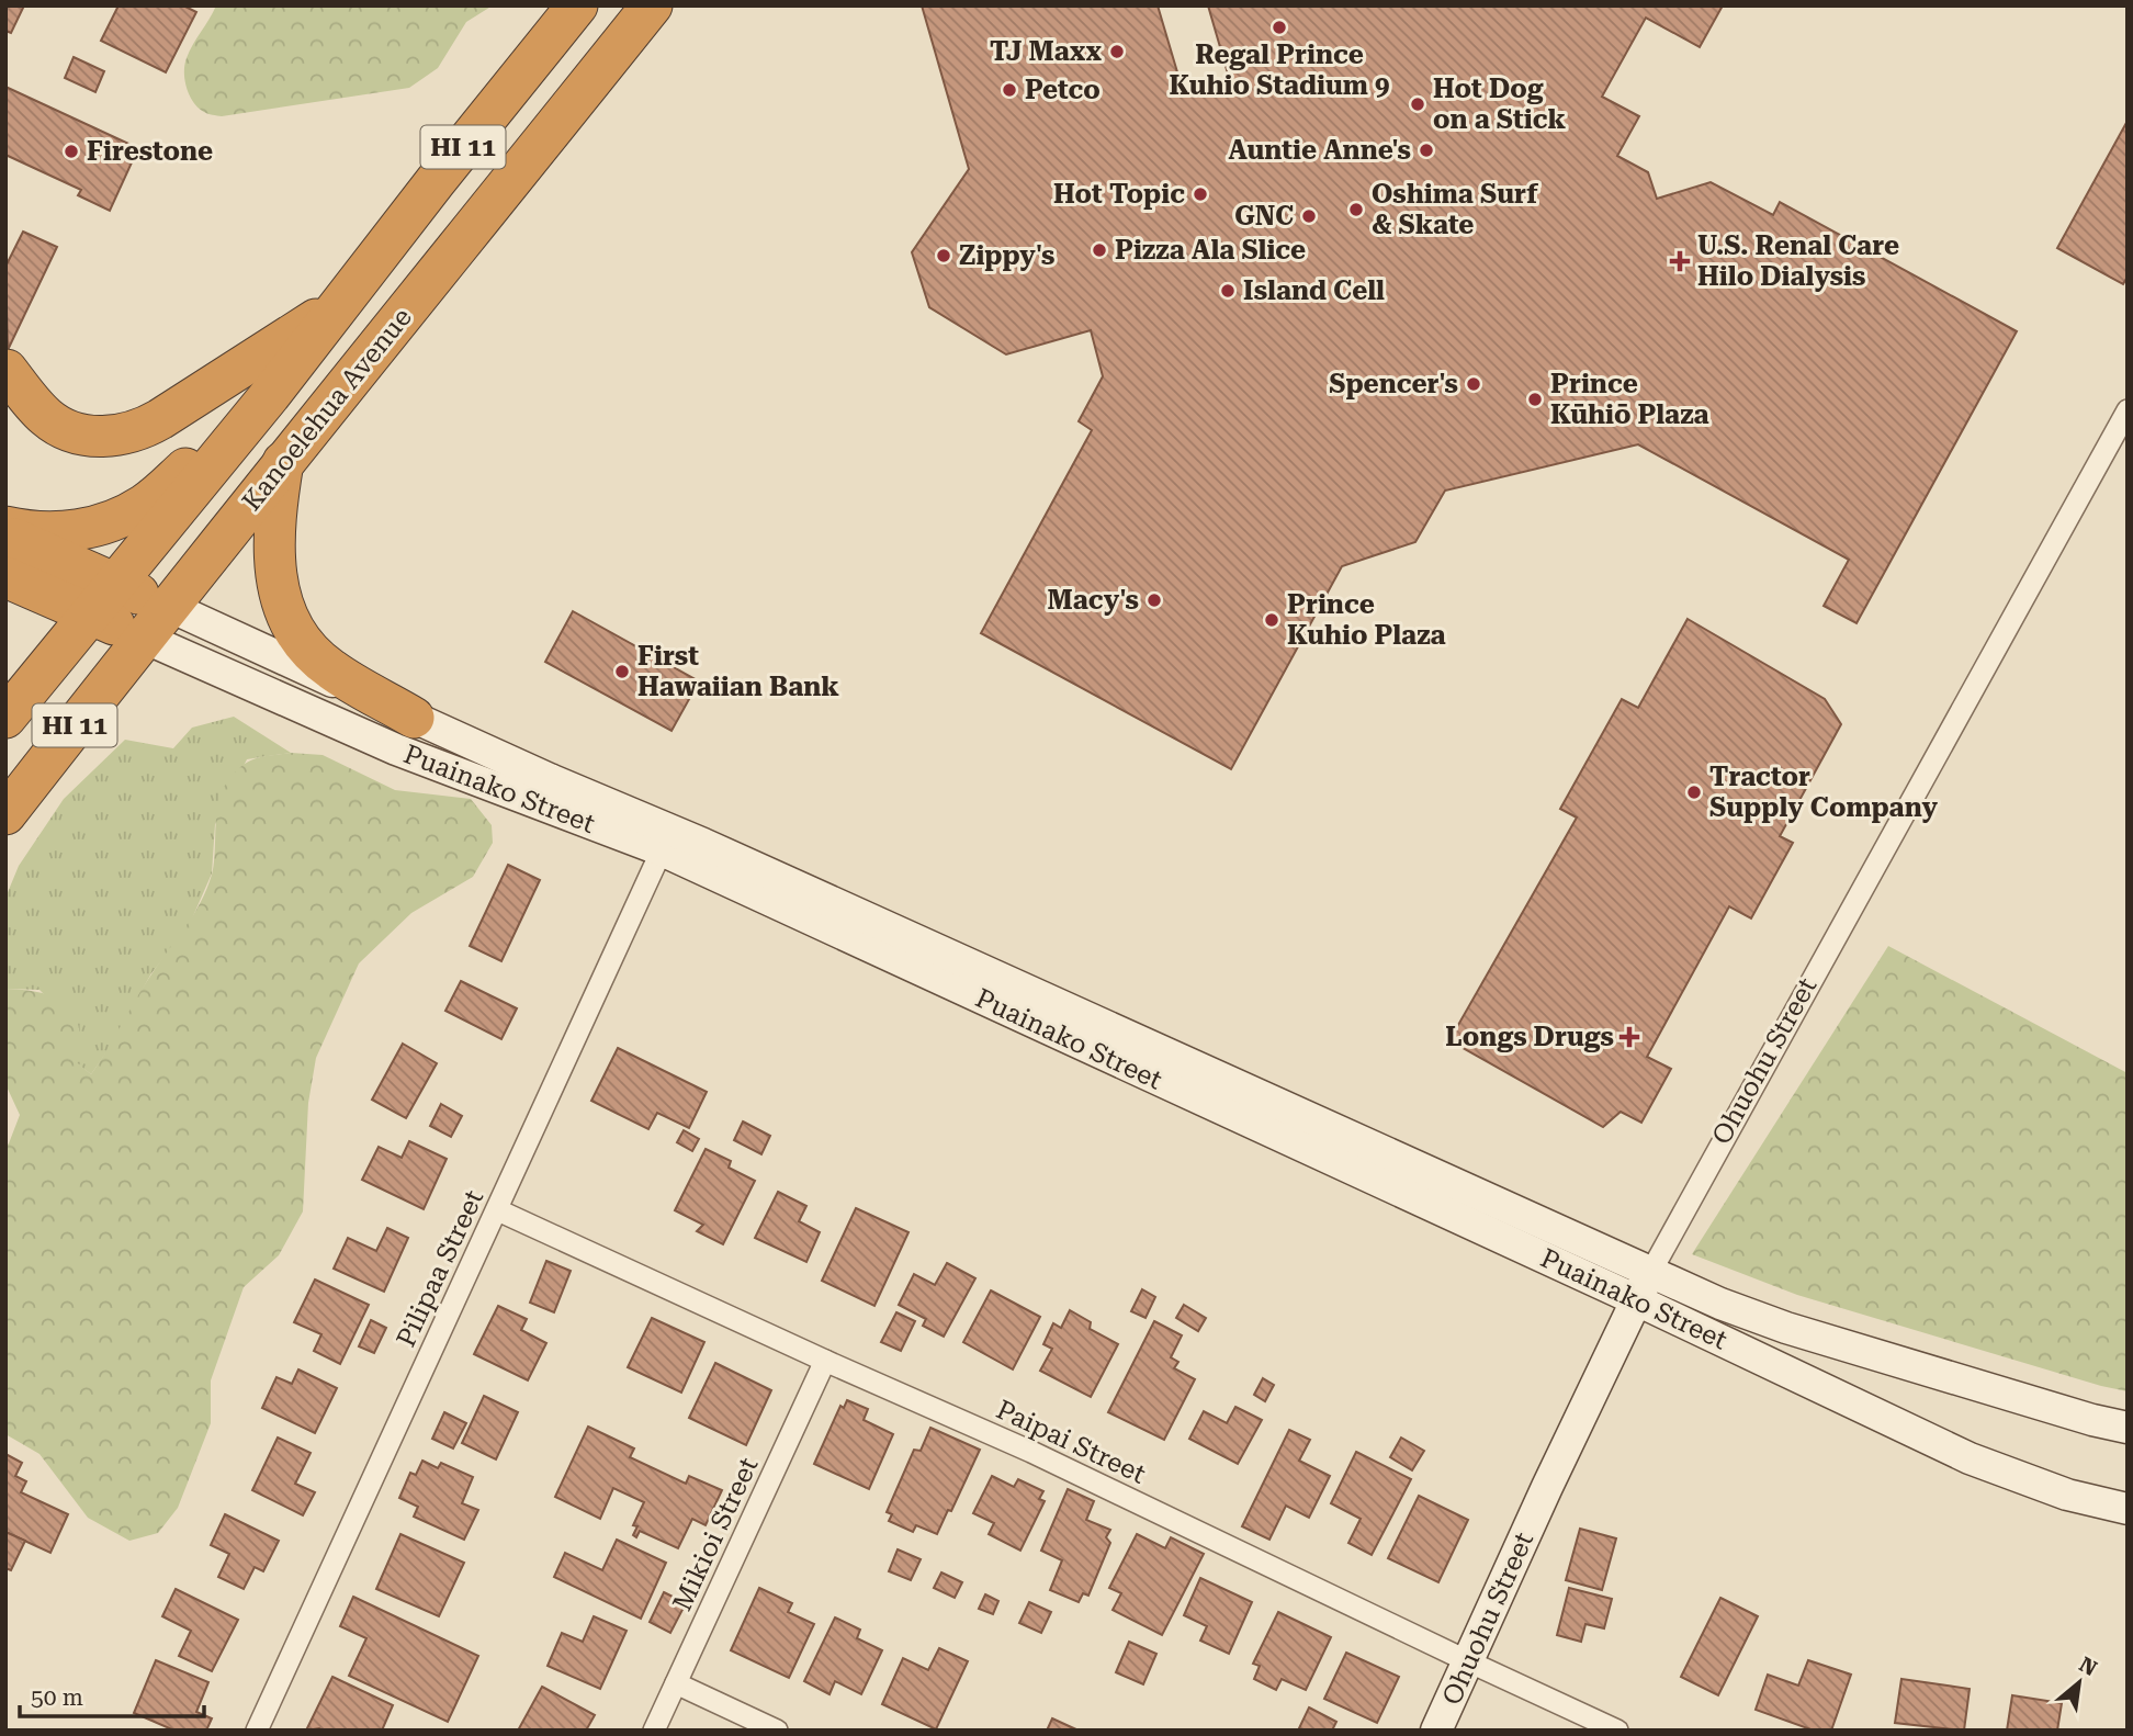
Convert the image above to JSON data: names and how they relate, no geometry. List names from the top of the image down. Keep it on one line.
{"streets":{"highway":["HI 11","Kanoelehua Avenue","Puainako Street"],"street":["Ohuohu Street","Pilipaa Street","Paipai Street","Mikioi Street"]},"crossings":[["Kanoelehua Avenue","Puainako Street"],["Puainako Street","Ohuohu Street"],["Puainako Street","Pilipaa Street"],["Ohuohu Street","Paipai Street"],["Pilipaa Street","Paipai Street"],["Paipai Street","Mikioi Street"]],"places":{"other":["Regal Prince Kuhio Stadium 9","TJ Maxx","Petco","Hot Dog on a Stick","Auntie Anne's","Firestone","Hot Topic","Oshima Surf & Skate","GNC","Pizza Ala Slice","Zippy's","Island Cell","Spencer's","Prince Kūhiō Plaza","Macy's","Prince Kuhio Plaza","First Hawaiian Bank","Tractor Supply Company"],"health":["U.S. Renal Care Hilo Dialysis","Longs Drugs"]},"scale_bar":"50 m","north":"top right"}
